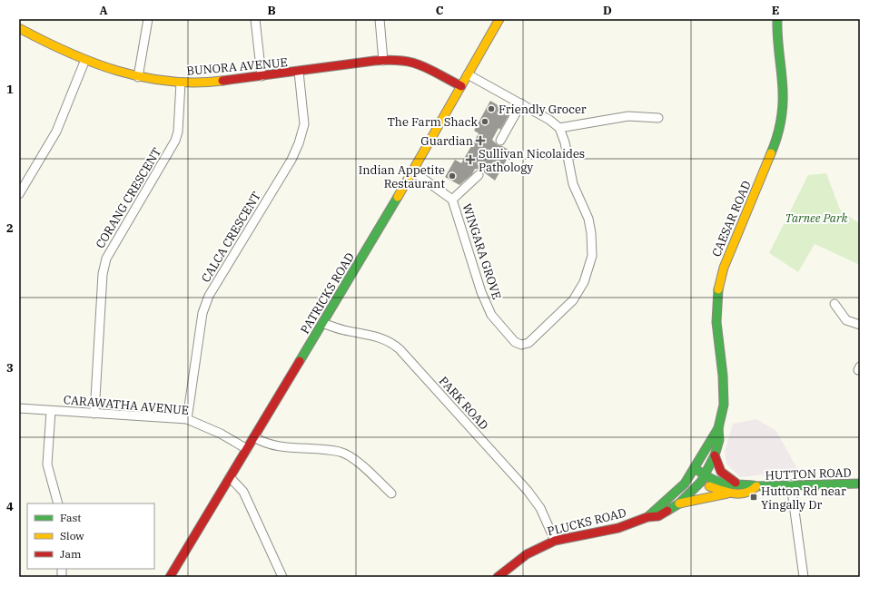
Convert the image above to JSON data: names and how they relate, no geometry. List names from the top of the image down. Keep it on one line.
{"streets":{"street":["BUNORA AVENUE","CORANG CRESCENT","CAESAR ROAD","CALCA CRESCENT","WINGARA GROVE","PATRICKS ROAD","PARK ROAD","CARAWATHA AVENUE","HUTTON ROAD","PLUCKS ROAD"]},"crossings":[["BUNORA AVENUE","CORANG CRESCENT"],["BUNORA AVENUE","CALCA CRESCENT"],["BUNORA AVENUE","PATRICKS ROAD"],["CORANG CRESCENT","CARAWATHA AVENUE"],["CAESAR ROAD","HUTTON ROAD"],["CAESAR ROAD","PLUCKS ROAD"],["CALCA CRESCENT","CARAWATHA AVENUE"],["WINGARA GROVE","PATRICKS ROAD"],["PATRICKS ROAD","PARK ROAD"],["PATRICKS ROAD","CARAWATHA AVENUE"],["PARK ROAD","PLUCKS ROAD"],["HUTTON ROAD","PLUCKS ROAD"]],"parks":["Tarnee Park"],"places":{"other":["Friendly Grocer","The Farm Shack","Indian Appetite Restaurant"],"health":["Guardian","Sullivan Nicolaides Pathology"],"transit":["Hutton Rd near Yingally Dr"]},"legend":["Fast","Slow","Jam"],"grid":{"columns":["A","B","C","D","E"],"rows":["1","2","3","4"]}}
